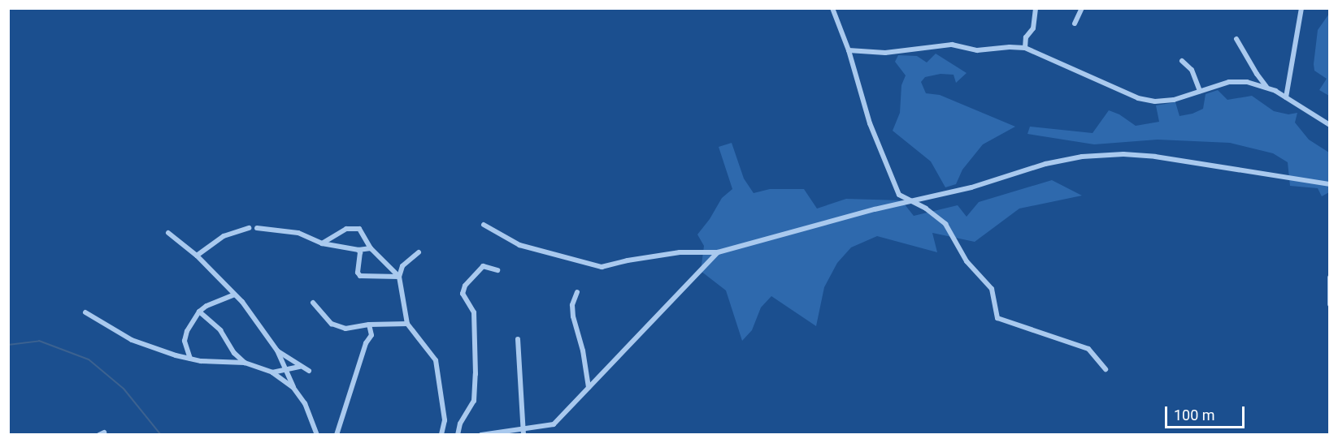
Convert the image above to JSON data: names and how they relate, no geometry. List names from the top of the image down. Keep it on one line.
{"scale_bar":"100 m"}
